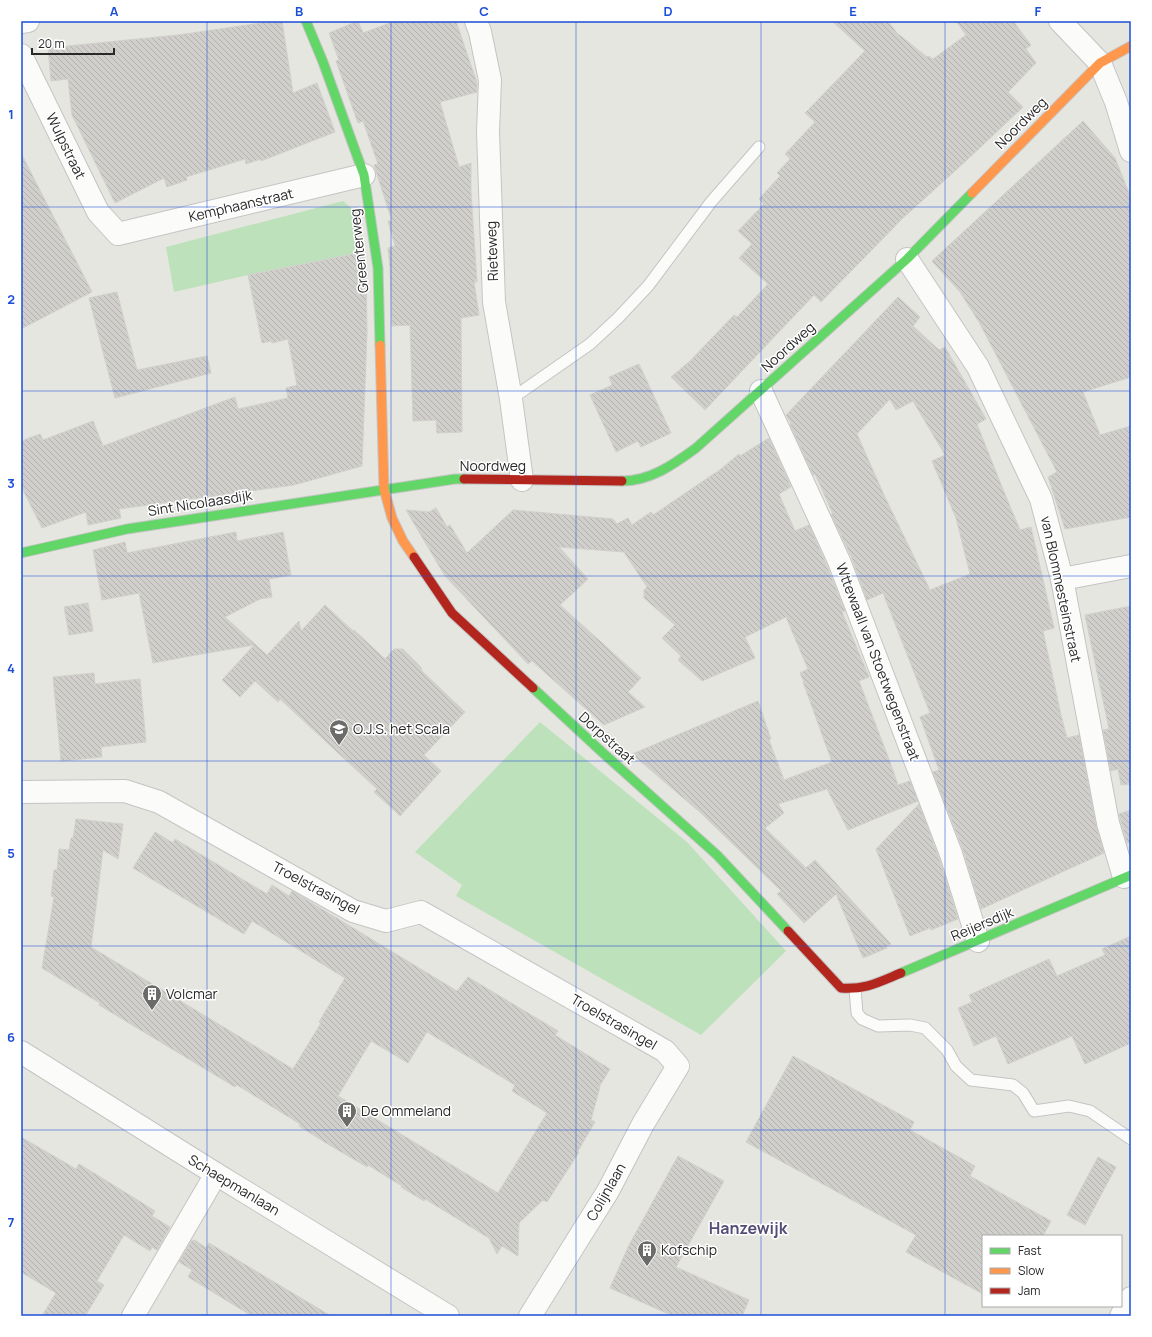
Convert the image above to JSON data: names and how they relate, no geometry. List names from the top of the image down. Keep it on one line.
{"streets":{"street":["Noordweg","Wulpstraat","Kemphaanstraat","Greenterweg","Rieteweg","Sint Nicolaasdijk","van Blommesteinstraat","Wttewaall van Stoetwegenstraat","Dorpstraat","Troelstrasingel","Reijersdijk","Schaepmanlaan","Colijnlaan"]},"crossings":[["Noordweg","Greenterweg"],["Noordweg","Rieteweg"],["Noordweg","Sint Nicolaasdijk"],["Noordweg","van Blommesteinstraat"],["Noordweg","Wttewaall van Stoetwegenstraat"],["Noordweg","Dorpstraat"],["Wulpstraat","Kemphaanstraat"],["Kemphaanstraat","Greenterweg"],["Greenterweg","Sint Nicolaasdijk"],["Greenterweg","Dorpstraat"],["Sint Nicolaasdijk","Dorpstraat"],["van Blommesteinstraat","Reijersdijk"],["Wttewaall van Stoetwegenstraat","Reijersdijk"],["Dorpstraat","Reijersdijk"],["Troelstrasingel","Colijnlaan"]],"districts":["Hanzewijk"],"places":{"school or university":["O.J.S. het Scala"],"building":["Volcmar","De Ommeland","Kofschip"]},"legend":["Fast","Slow","Jam"],"scale_bar":"20 m","grid":{"columns":["A","B","C","D","E","F"],"rows":["1","2","3","4","5","6","7"]}}
